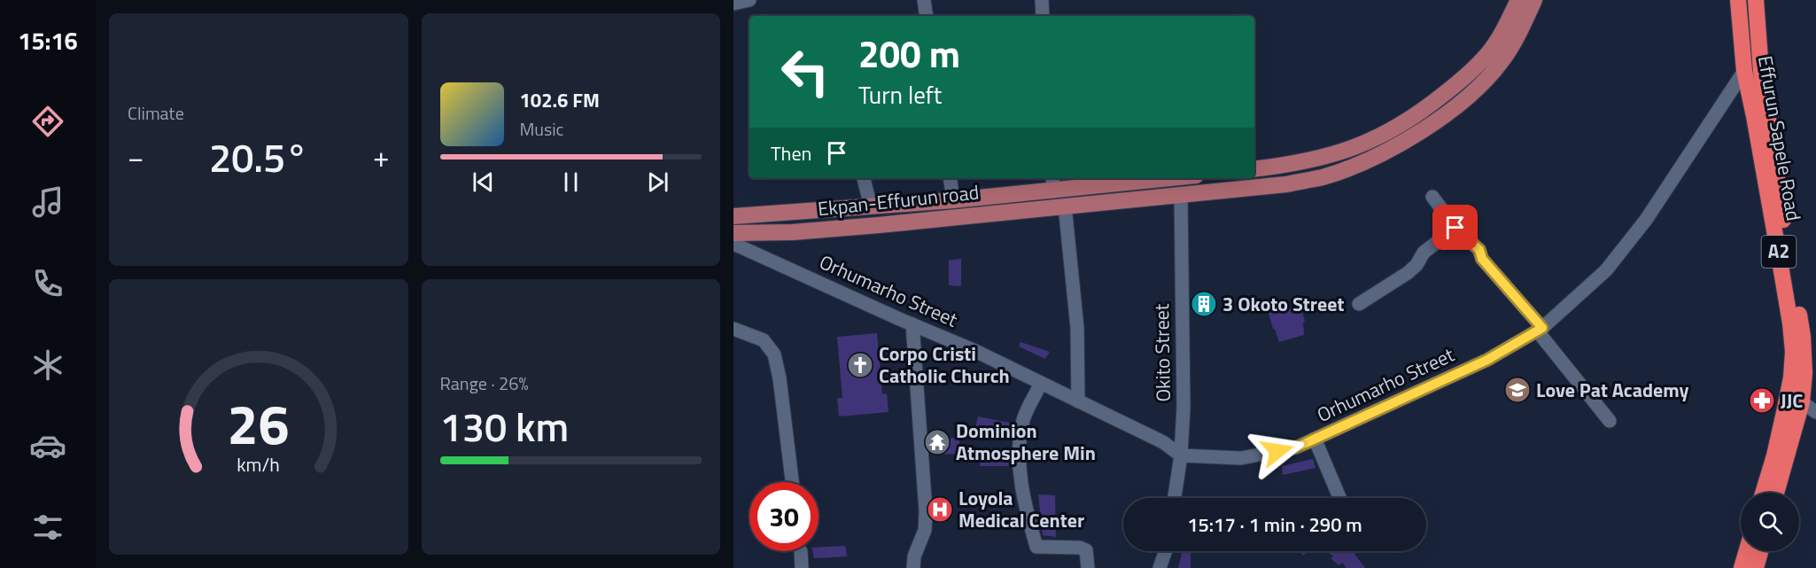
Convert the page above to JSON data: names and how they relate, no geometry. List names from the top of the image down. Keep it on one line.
{"streets":{"highway":["Effurun Sapele Road","A2"],"main road":["Ekpan-Effurun road"],"street":["Orhumarho Street","Okito Street"]},"crossings":[["Effurun Sapele Road","Orhumarho Street"],["Ekpan-Effurun road","Okito Street"],["Orhumarho Street","Okito Street"]],"places":{"building":["3 Okoto Street"],"church":["Corpo Cristi Catholic Church"],"school or university":["Love Pat Academy"],"pharmacy":["JJC"],"temple":["Dominion Atmosphere Min"],"hospital":["Loyola Medical Center"]},"page":{"tabs":"15:16","tile":["Climate",["Range · 26%","130 km"]],"turn":["200 m","Turn left"],"song":["102.6 FM","Music"],"then":"Then","heat":["−","20.5°","+"],"limit":"30","trip":"15:17 · 1 min · 290 m","gauge":["26","km/h"]}}
